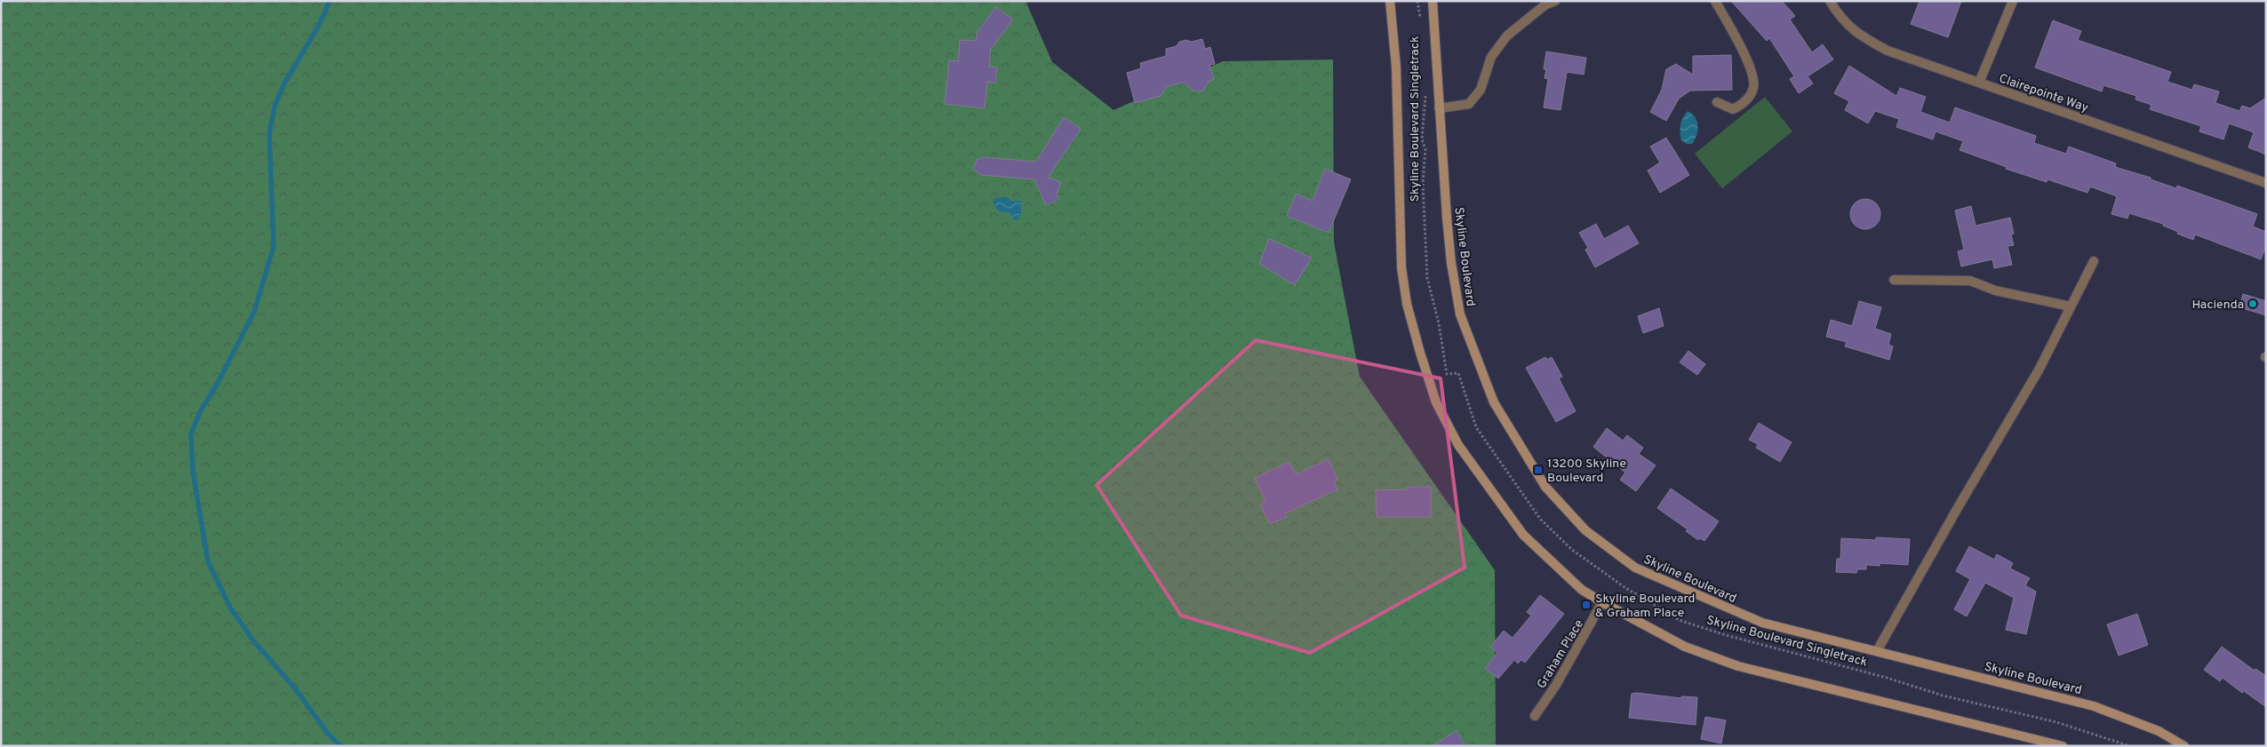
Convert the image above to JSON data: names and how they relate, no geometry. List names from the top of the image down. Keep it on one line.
{"streets":{"main road":["Skyline Boulevard"],"street":["Clairepointe Way","Graham Place"],"path":["Skyline Boulevard Singletrack"]},"places":{"other":["Hacienda"],"transit":["13200 Skyline Boulevard","Skyline Boulevard & Graham Place"]}}
